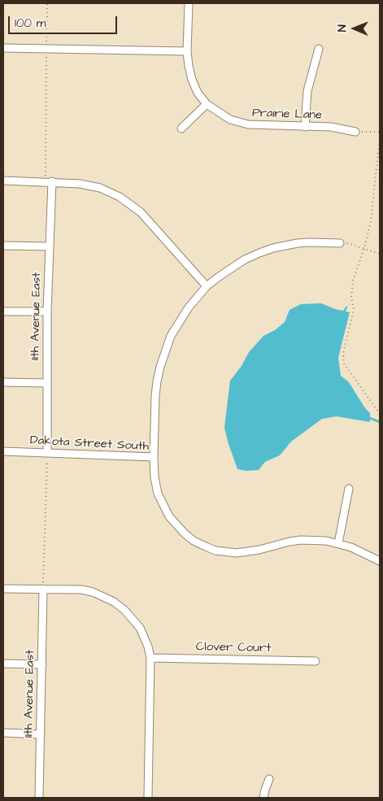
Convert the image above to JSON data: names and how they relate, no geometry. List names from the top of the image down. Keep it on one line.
{"streets":{"street":["Prairie Lane","11th Avenue East","Dakota Street South","Clover Court"]},"crossings":[["11th Avenue East","Dakota Street South"]],"scale_bar":"100 m","north":"left"}
